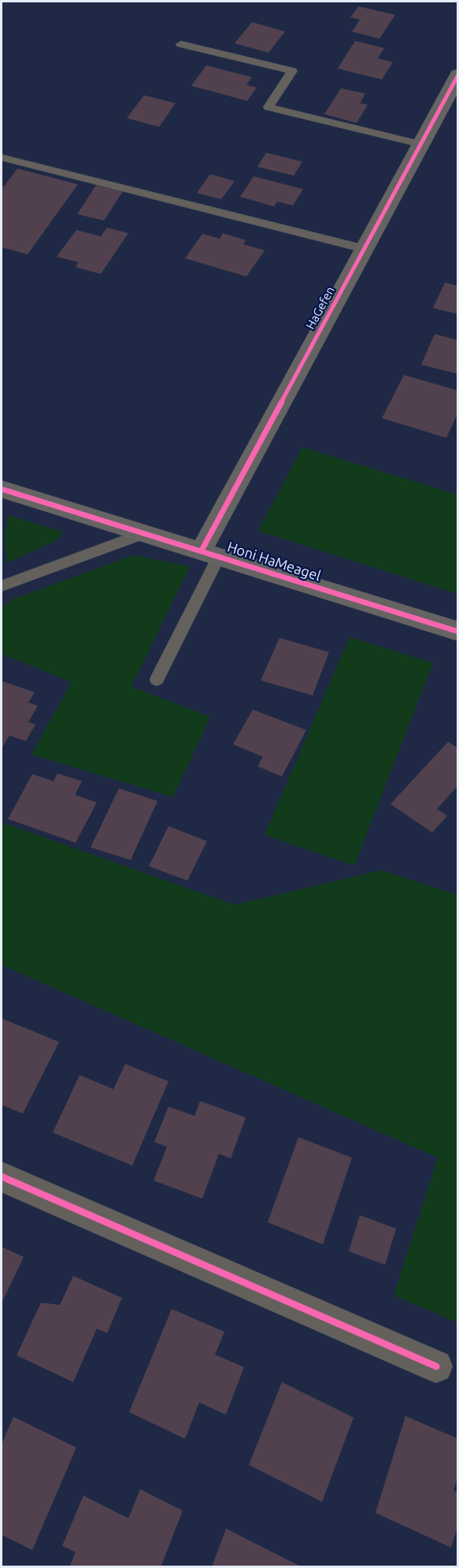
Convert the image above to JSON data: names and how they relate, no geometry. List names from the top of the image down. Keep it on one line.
{"streets":{"street":["HaGefen","Honi HaMeagel"]},"crossings":[["HaGefen","Honi HaMeagel"]]}
